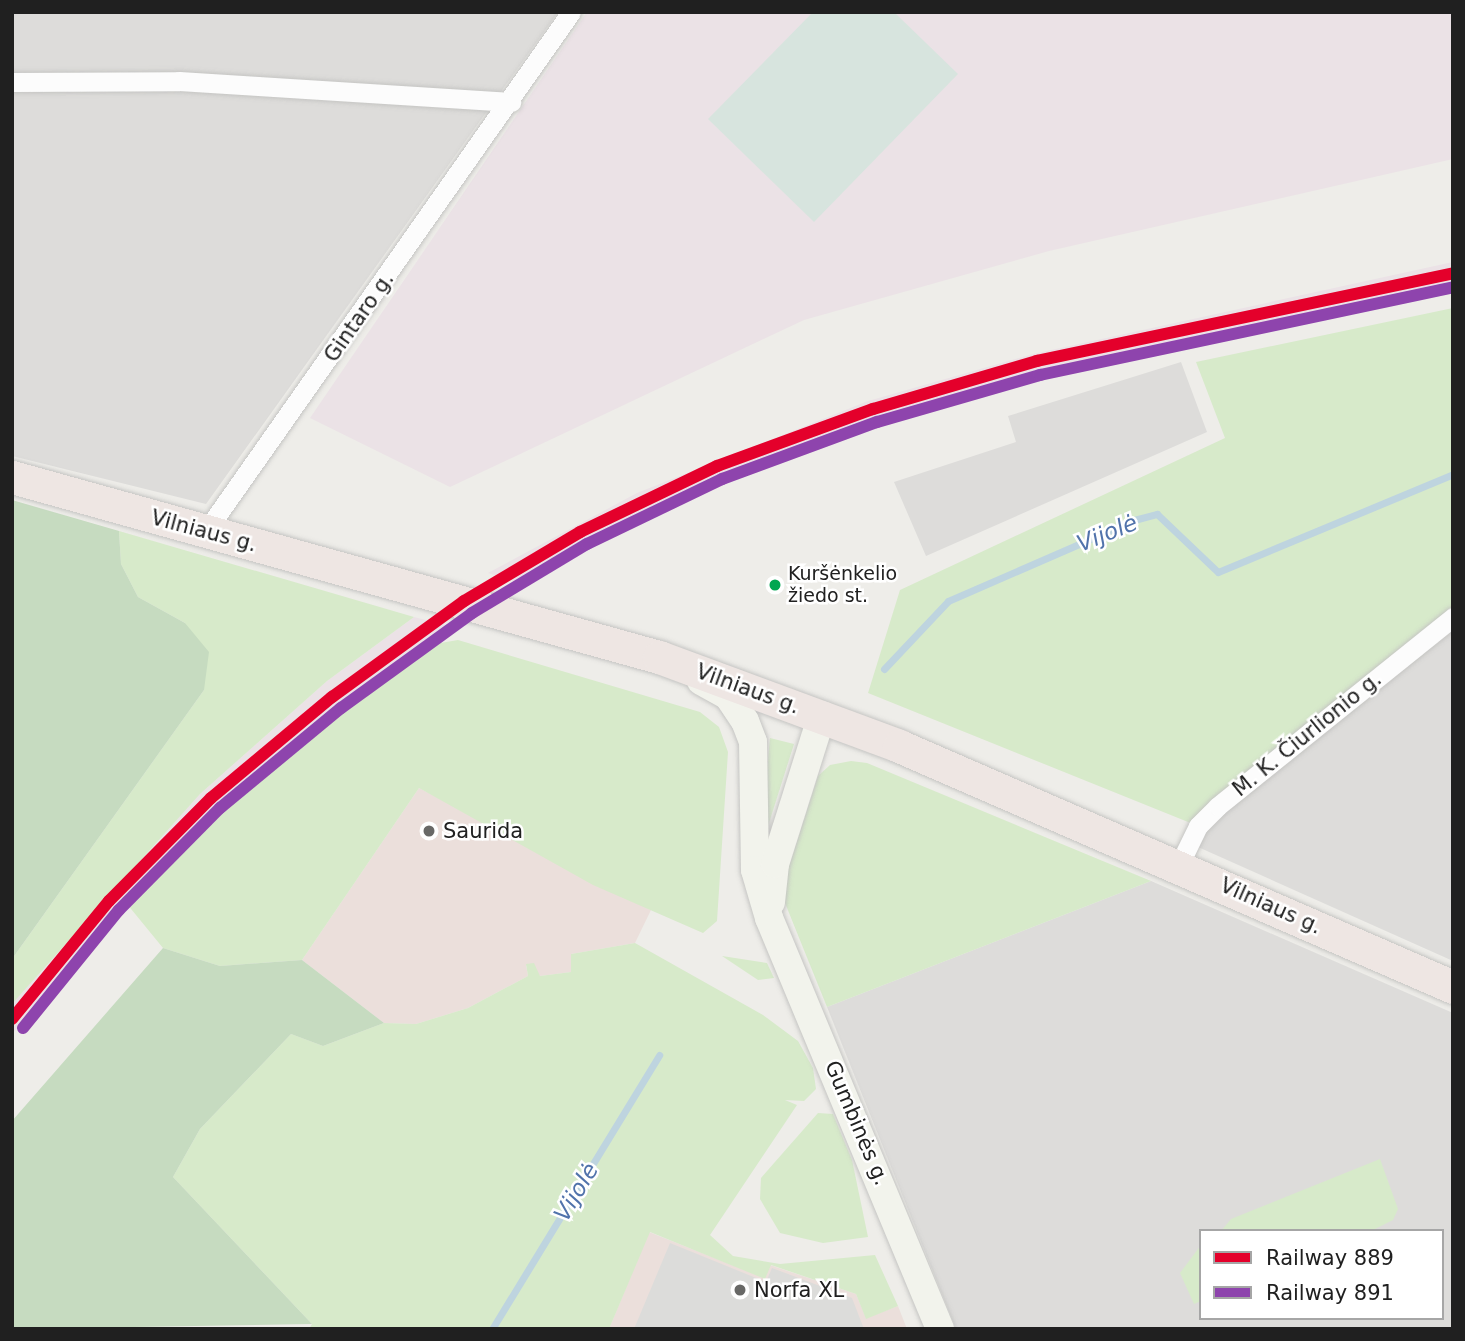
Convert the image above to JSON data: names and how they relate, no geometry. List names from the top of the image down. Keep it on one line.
{"streets":{"highway":["Vilniaus g."],"main road":["Gumbinės g."],"street":["Gintaro g.","M. K. Čiurlionio g."]},"crossings":[["Gintaro g.","Vilniaus g."],["Vilniaus g.","M. K. Čiurlionio g."],["Vilniaus g.","Gumbinės g."]],"water":["Vijolė"],"places":["Kuršėnkelio žiedo st.","Saurida","Norfa XL"],"lines":["rail line 889","rail line 891"],"legend":["Railway 889","Railway 891"]}
